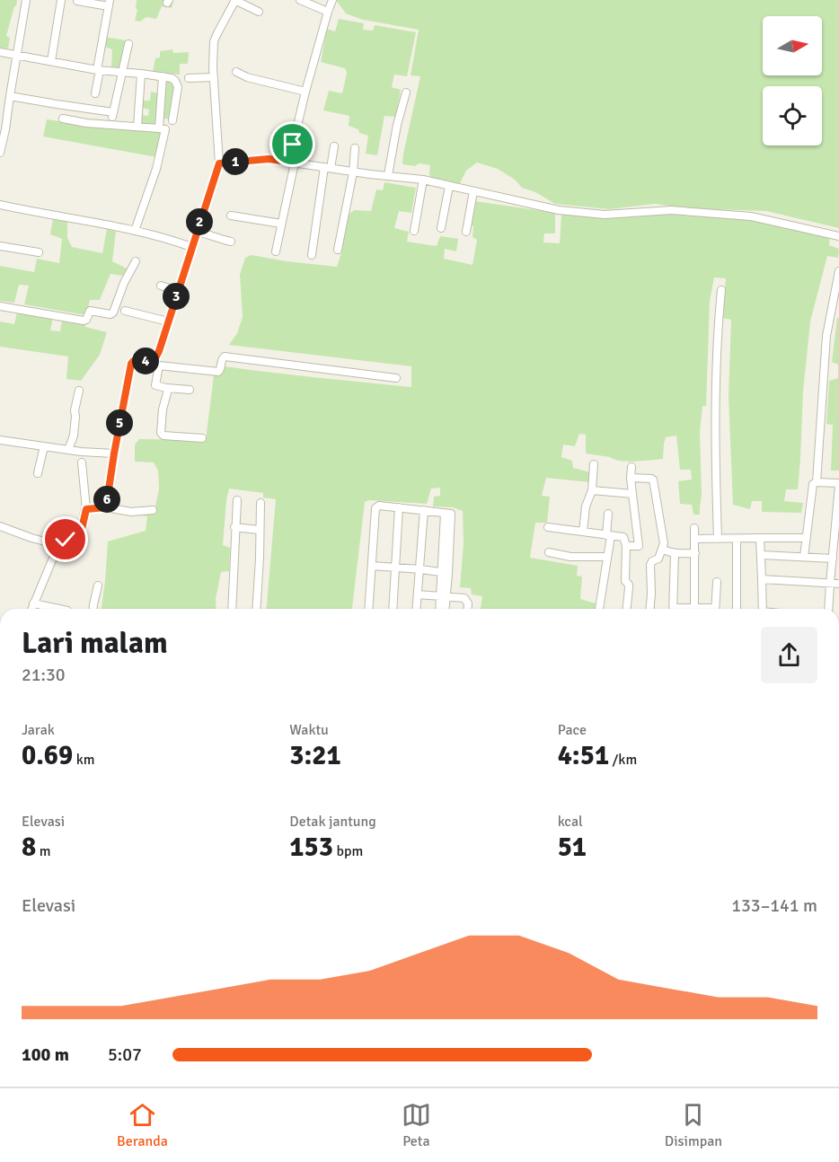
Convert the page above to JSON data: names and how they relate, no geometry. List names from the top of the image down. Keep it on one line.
{"north":"right","page":{"pins":["1","2","3","4","5","6"],"heading":["Lari malam","21:30"],"stats":[["Jarak","0.69 km"],["Waktu","3:21"],["Pace","4:51 /km"],["Elevasi","8 m"],["Detak jantung","153 bpm"],["kcal","51"]],"chart":["Elevasi","133–141 m"],"list":[{"name":"100 m","note":"5:07"}],"tabs":["Beranda","Peta","Disimpan"]}}
